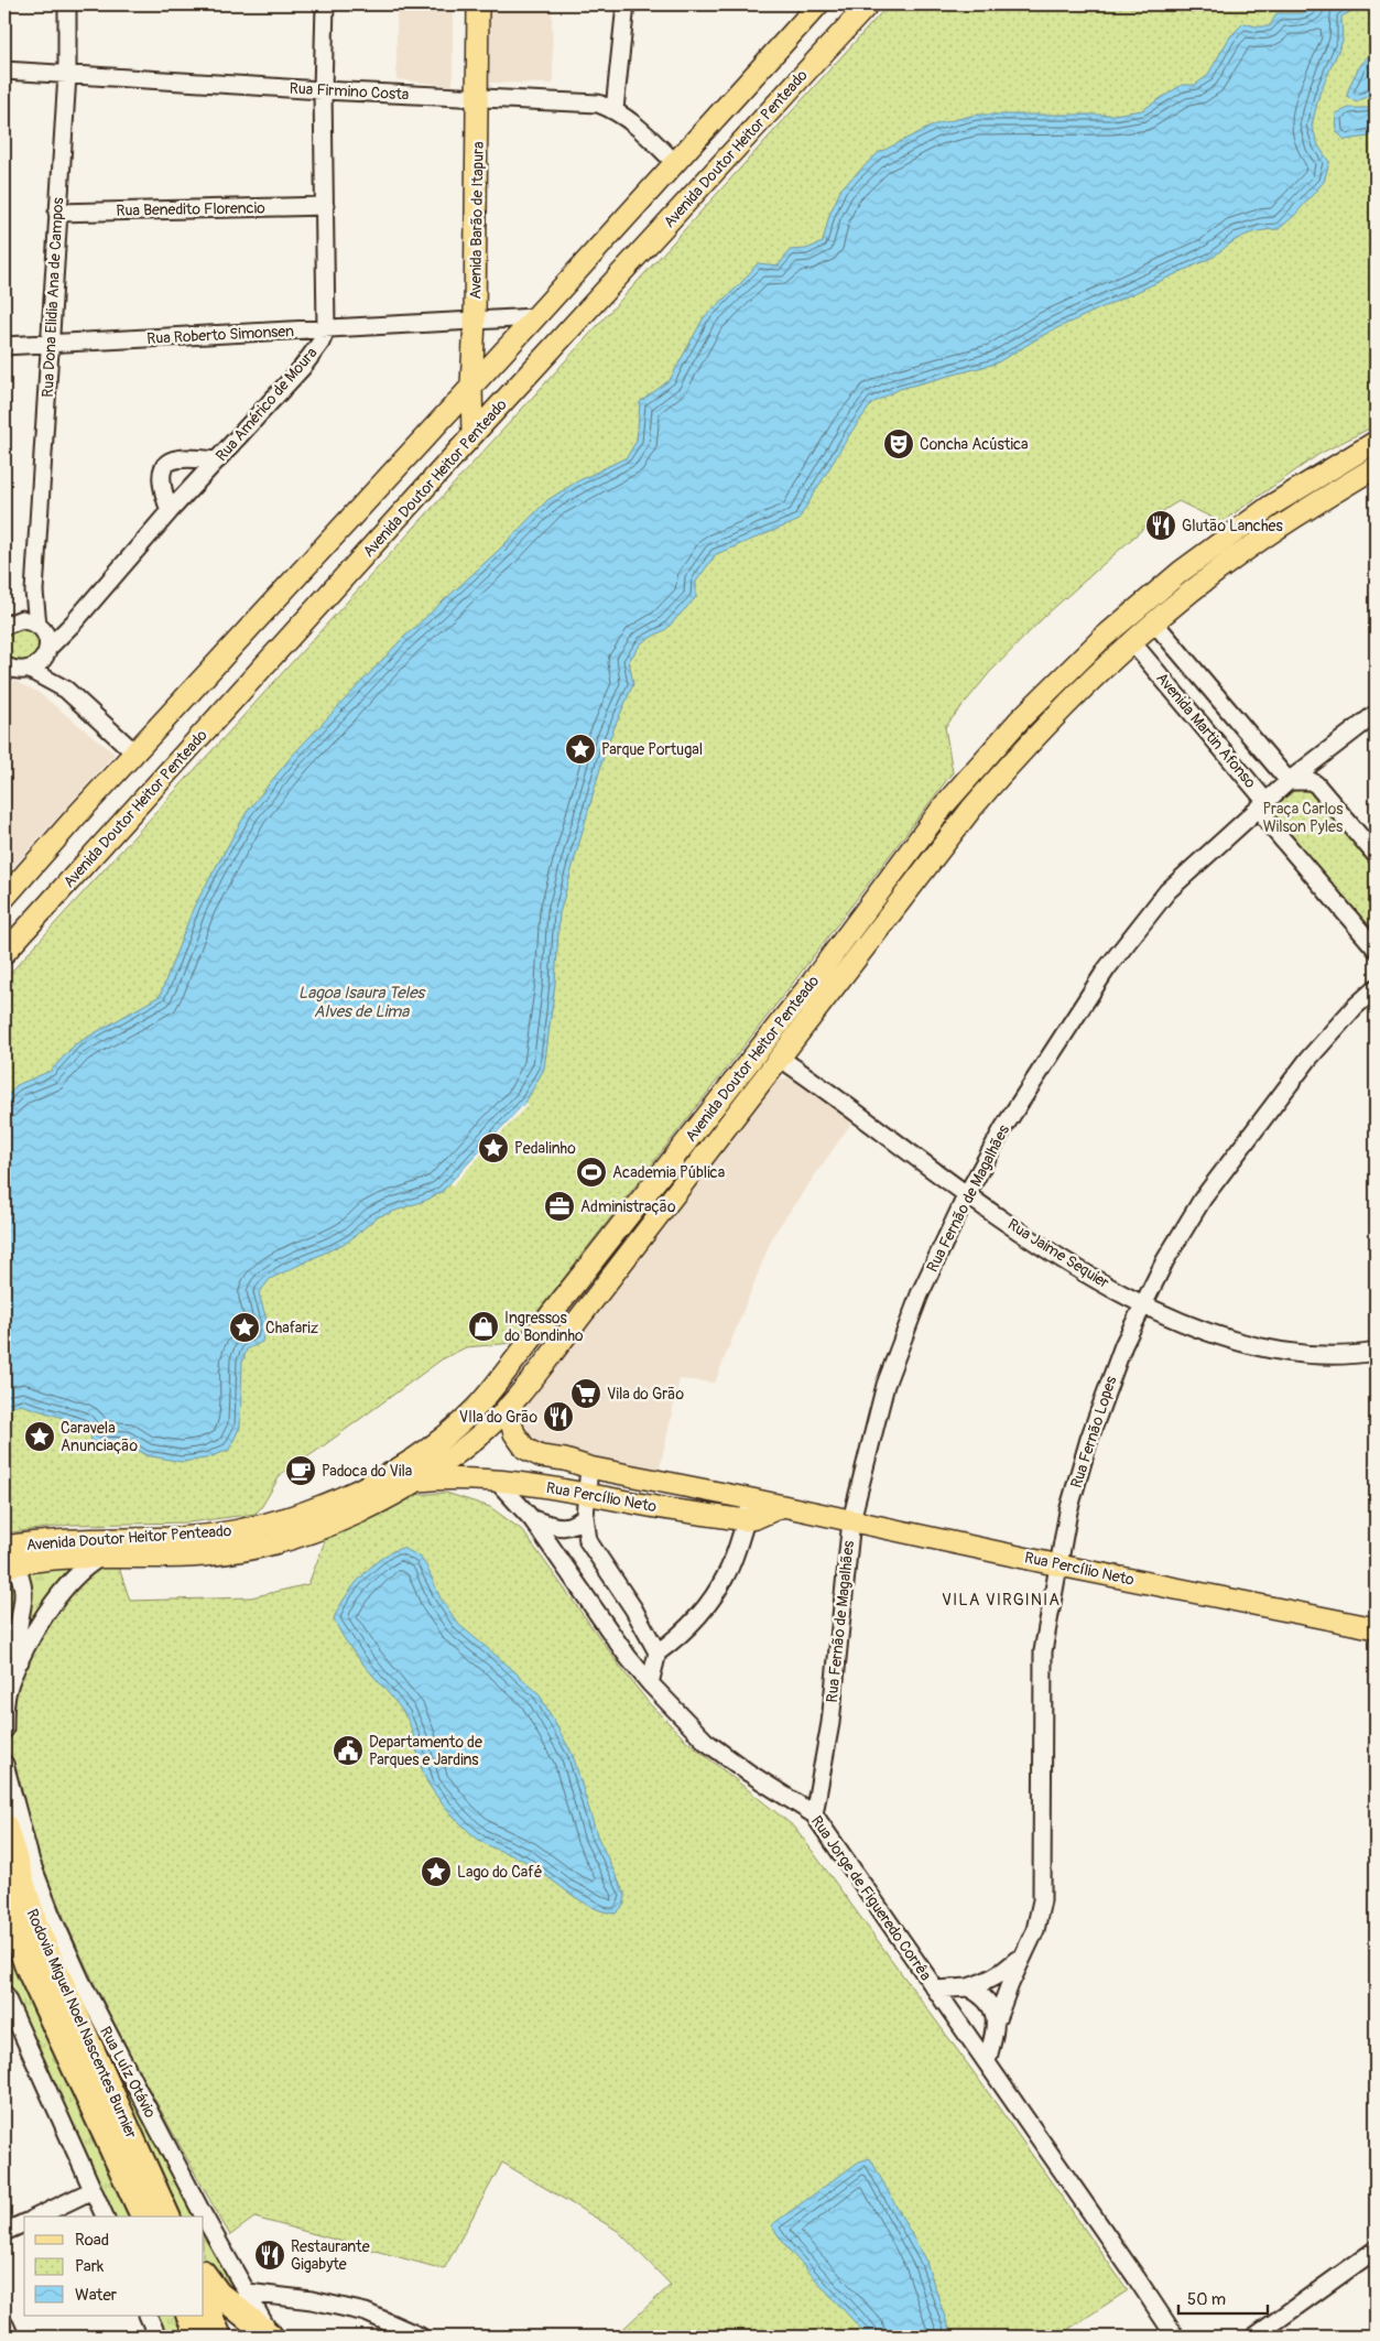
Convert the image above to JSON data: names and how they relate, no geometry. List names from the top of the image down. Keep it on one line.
{"streets":{"highway":["Rodovia Miguel Noel Nascentes Burnier"],"main road":["Avenida Doutor Heitor Penteado","Avenida Barão de Itapura","Rua Percílio Neto"],"street":["Rua Firmino Costa","Rua Benedito Florencio","Rua Dona Elidia Ana de Campos","Rua Roberto Simonsen","Rua Américo de Moura","Avenida Martin Afonso","Rua Fernão de Magalhães","Rua Jaime Sequier","Rua Fernão Lopes","Rua Jorge de Figueredo Corrêa","Rua Luíz Otávio"]},"crossings":[["Rua Firmino Costa","Avenida Barão de Itapura"],["Rua Firmino Costa","Rua Dona Elidia Ana de Campos"],["Avenida Doutor Heitor Penteado","Avenida Barão de Itapura"],["Avenida Doutor Heitor Penteado","Avenida Martin Afonso"],["Avenida Doutor Heitor Penteado","Rua Jaime Sequier"],["Avenida Doutor Heitor Penteado","Rua Percílio Neto"],["Rua Benedito Florencio","Rua Dona Elidia Ana de Campos"],["Avenida Barão de Itapura","Rua Roberto Simonsen"],["Rua Dona Elidia Ana de Campos","Rua Roberto Simonsen"],["Rua Dona Elidia Ana de Campos","Rua Américo de Moura"],["Rua Roberto Simonsen","Rua Américo de Moura"],["Avenida Martin Afonso","Rua Fernão de Magalhães"],["Rua Fernão de Magalhães","Rua Jaime Sequier"],["Rua Fernão de Magalhães","Rua Percílio Neto"],["Rua Fernão de Magalhães","Rua Jorge de Figueredo Corrêa"],["Rua Jaime Sequier","Rua Fernão Lopes"],["Rua Fernão Lopes","Rua Percílio Neto"],["Rua Fernão Lopes","Rua Jorge de Figueredo Corrêa"],["Rua Percílio Neto","Rua Jorge de Figueredo Corrêa"]],"districts":["VILA VIRGINIA"],"water":["Lagoa Isaura Teles Alves de Lima"],"parks":["Praça Carlos Wilson Pyles"],"places":{"theatre":["Concha Acústica"],"restaurant":["Glutão Lanches","VIla do Grão","Restaurante Gigabyte"],"place":["Parque Portugal","Pedalinho","Chafariz","Caravela Anunciação","Lago do Café"],"sports":["Academia Pública"],"office":["Administração"],"shop":["Ingressos do Bondinho"],"supermarket":["Vila do Grão"],"cafe":["Padoca do Vila"],"public building":["Departamento de Parques e Jardins"]},"legend":["Road","Park","Water"],"scale_bar":"50 m"}
